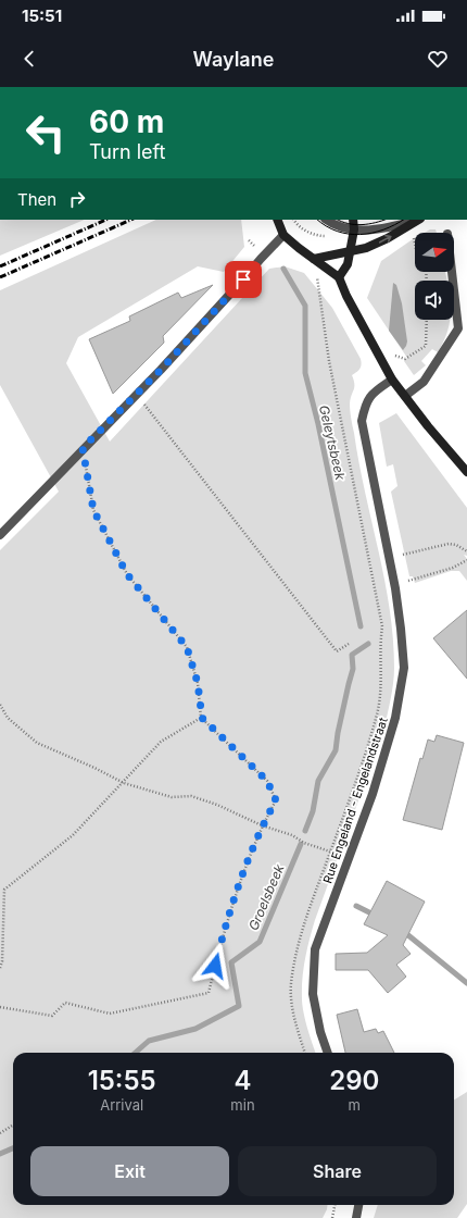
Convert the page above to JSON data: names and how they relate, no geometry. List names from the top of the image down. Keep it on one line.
{"streets":{"street":["Rue Engeland - Engelandstraat"]},"water":["Geleytsbeek","Groelsbeek"],"north":"right","page":{"status":"15:51","header":"Waylane","turn":["60 m","Turn left"],"then":"Then","eta":["15:55","Arrival","4","min","290","m"],"buttons":["Exit","Share"]}}
